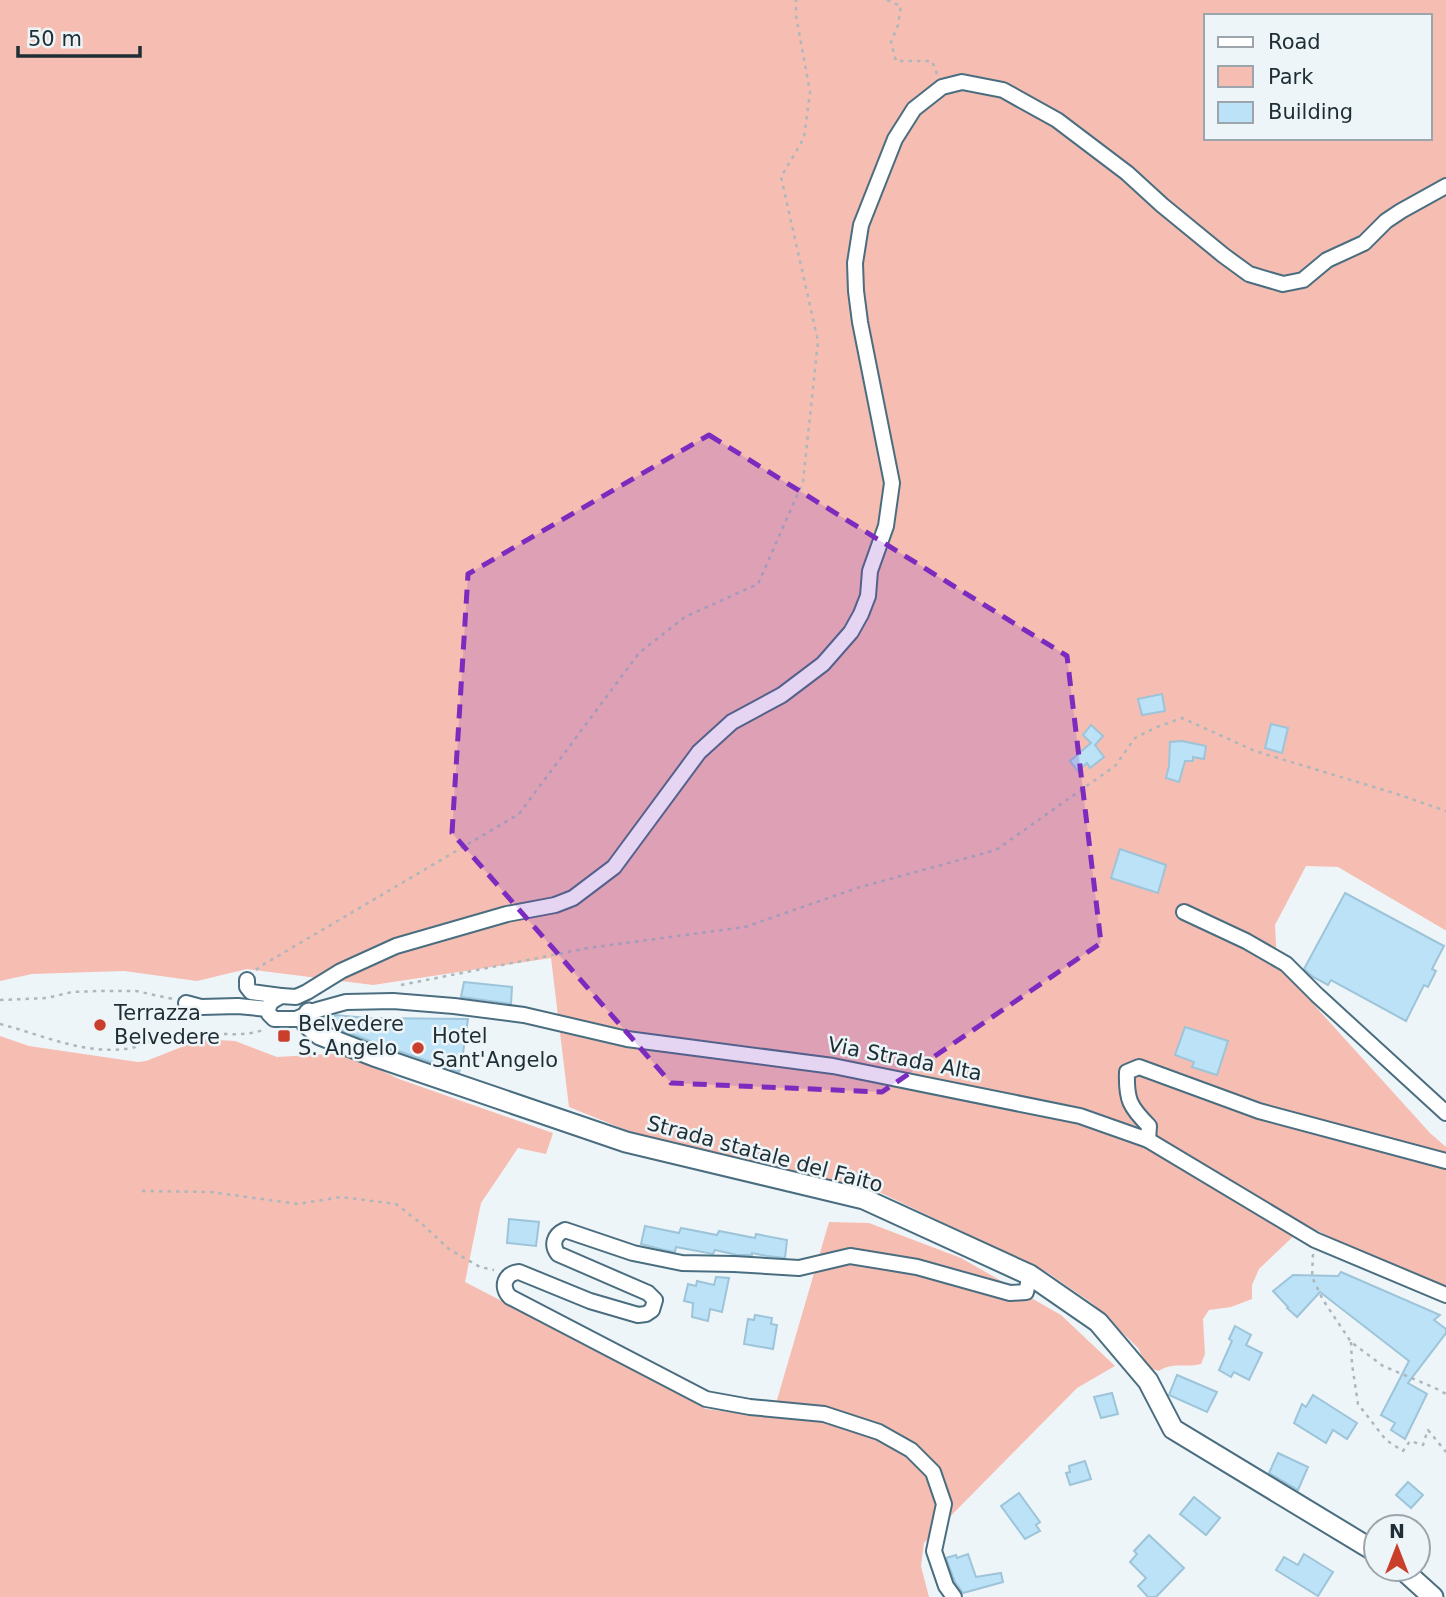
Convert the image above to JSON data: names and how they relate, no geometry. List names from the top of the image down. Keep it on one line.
{"streets":{"street":["Via Strada Alta","Strada statale del Faito"]},"crossings":[["Via Strada Alta","Strada statale del Faito"]],"places":{"other":["Terrazza Belvedere","Hotel Sant'Angelo"],"transit":["Belvedere S. Angelo"]},"legend":["Road","Park","Building"],"scale_bar":"50 m","north":"top"}
